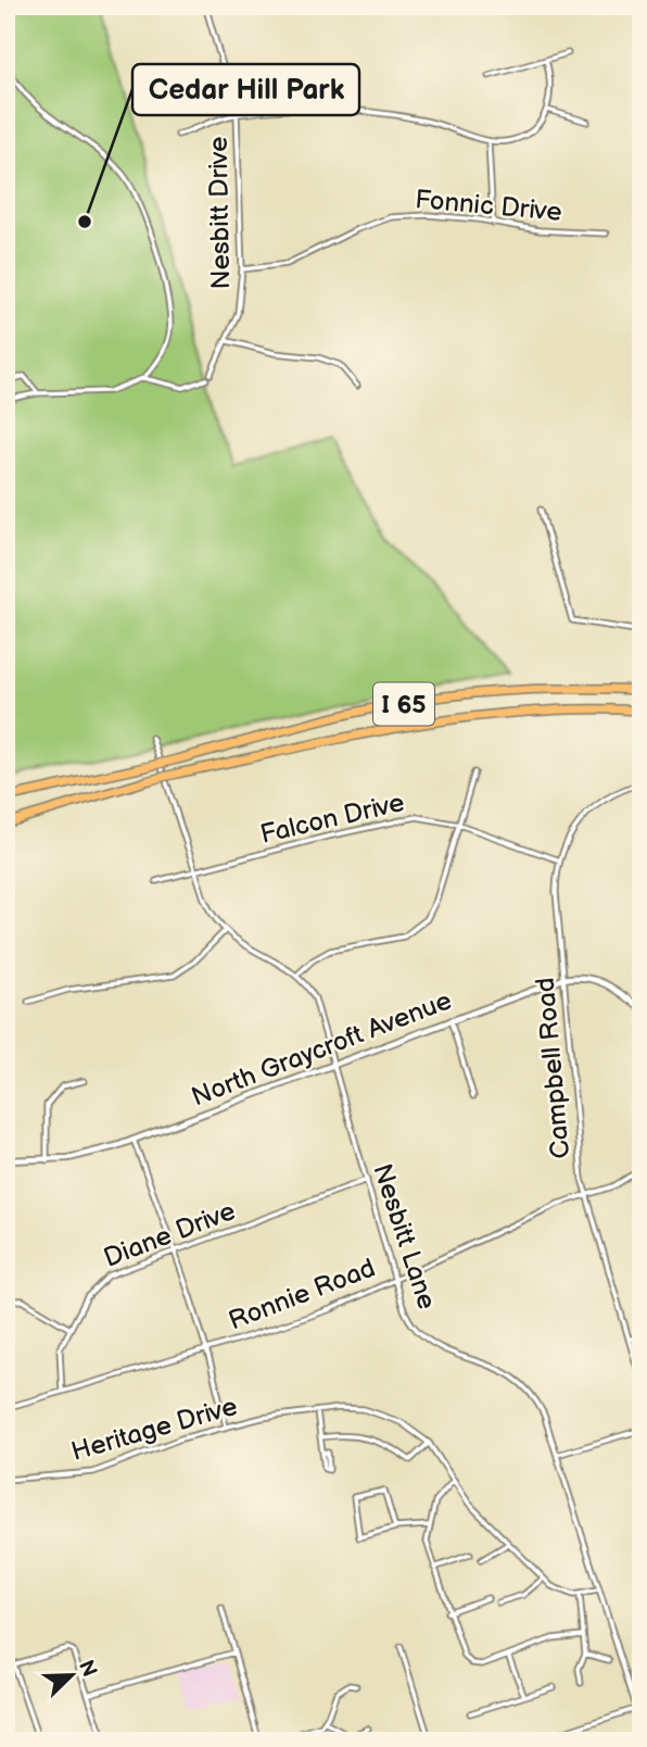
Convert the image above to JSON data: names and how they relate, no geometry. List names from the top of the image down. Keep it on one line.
{"streets":{"highway":["I 65"],"street":["Fonnic Drive","Nesbitt Drive","Falcon Drive","North Graycroft Avenue","Campbell Road","Diane Drive","Nesbitt Lane","Ronnie Road","Heritage Drive"]},"crossings":[["Fonnic Drive","Nesbitt Drive"],["Falcon Drive","Campbell Road"],["North Graycroft Avenue","Campbell Road"],["North Graycroft Avenue","Nesbitt Lane"],["Campbell Road","Ronnie Road"],["Diane Drive","Nesbitt Lane"],["Diane Drive","Ronnie Road"],["Nesbitt Lane","Ronnie Road"]],"places":["Cedar Hill Park"],"north":"top right"}
